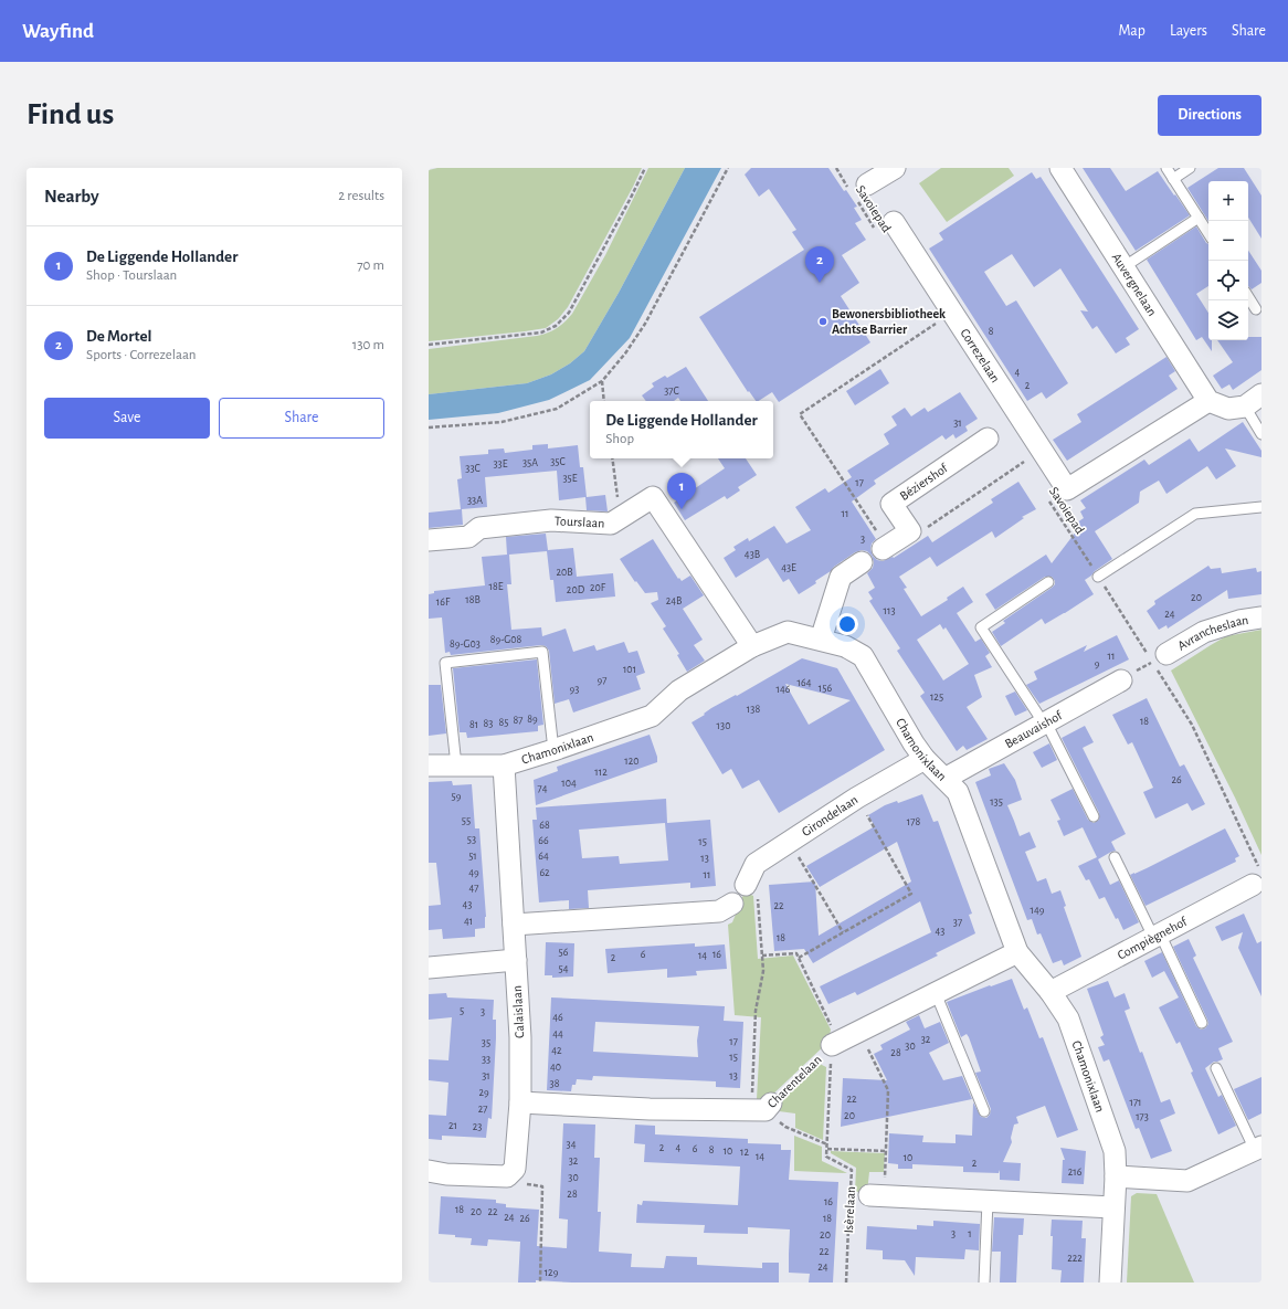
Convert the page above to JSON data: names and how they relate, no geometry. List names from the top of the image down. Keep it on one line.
{"streets":{"street":["Auvergnelaan","Correzelaan","Béziershof","Tourslaan","Avrancheslaan","Beauvaishof","Chamonixlaan","Girondelaan","Compiègnehof","Calaislaan","Charentelaan"],"path":["Savoiepad","Isèrelaan"]},"crossings":[["Savoiepad","Correzelaan"],["Savoiepad","Avrancheslaan"],["Savoiepad","Compiègnehof"],["Auvergnelaan","Correzelaan"],["Tourslaan","Chamonixlaan"],["Beauvaishof","Chamonixlaan"],["Chamonixlaan","Girondelaan"],["Chamonixlaan","Compiègnehof"],["Chamonixlaan","Calaislaan"],["Calaislaan","Charentelaan"]],"places":["Bewonersbibliotheek Achtse Barrier"],"house_numbers":["8","4","2","37C","31","35C","35A","33E","33C","35E","17","33A","11","3","43B","43E","20B","18E","20F","20D","20","18B","24B","16F","113","24","89-G08","89-G03","11","9","101","97","164","156","93","146","125","138","89","87","18","85","83","81","130","120","112","26","104","74","59","135","55","178","68","53","66","15","51","64","13","49","62","11","47","43","22","149","41","37","43","18","56","6","16","14","2","54","5","3","46","44","32","17","35","30","42","28","15","33","40","31","13","38","29","22","171","27","20","173","21","23","34","2","4","6","8","10","12","14","10","32","2","216","30","28","16","18","20","22","24","26","18","3","1","20","22","222","24","129"],"page":{"header":"Wayfind","nav":["Map","Layers","Share"],"buttons":["Directions",["Save","Share"]],"title":"Find us","heading":["Nearby","2 results"],"map_buttons":["+","−"],"list":[{"mark":"1","name":"De Liggende Hollander","note":"Shop · Tourslaan","value":"70 m"},{"mark":"2","name":"De Mortel","note":"Sports · Correzelaan","value":"130 m"}],"pins":["2","1"],"popup":["De Liggende Hollander","Shop"]}}
